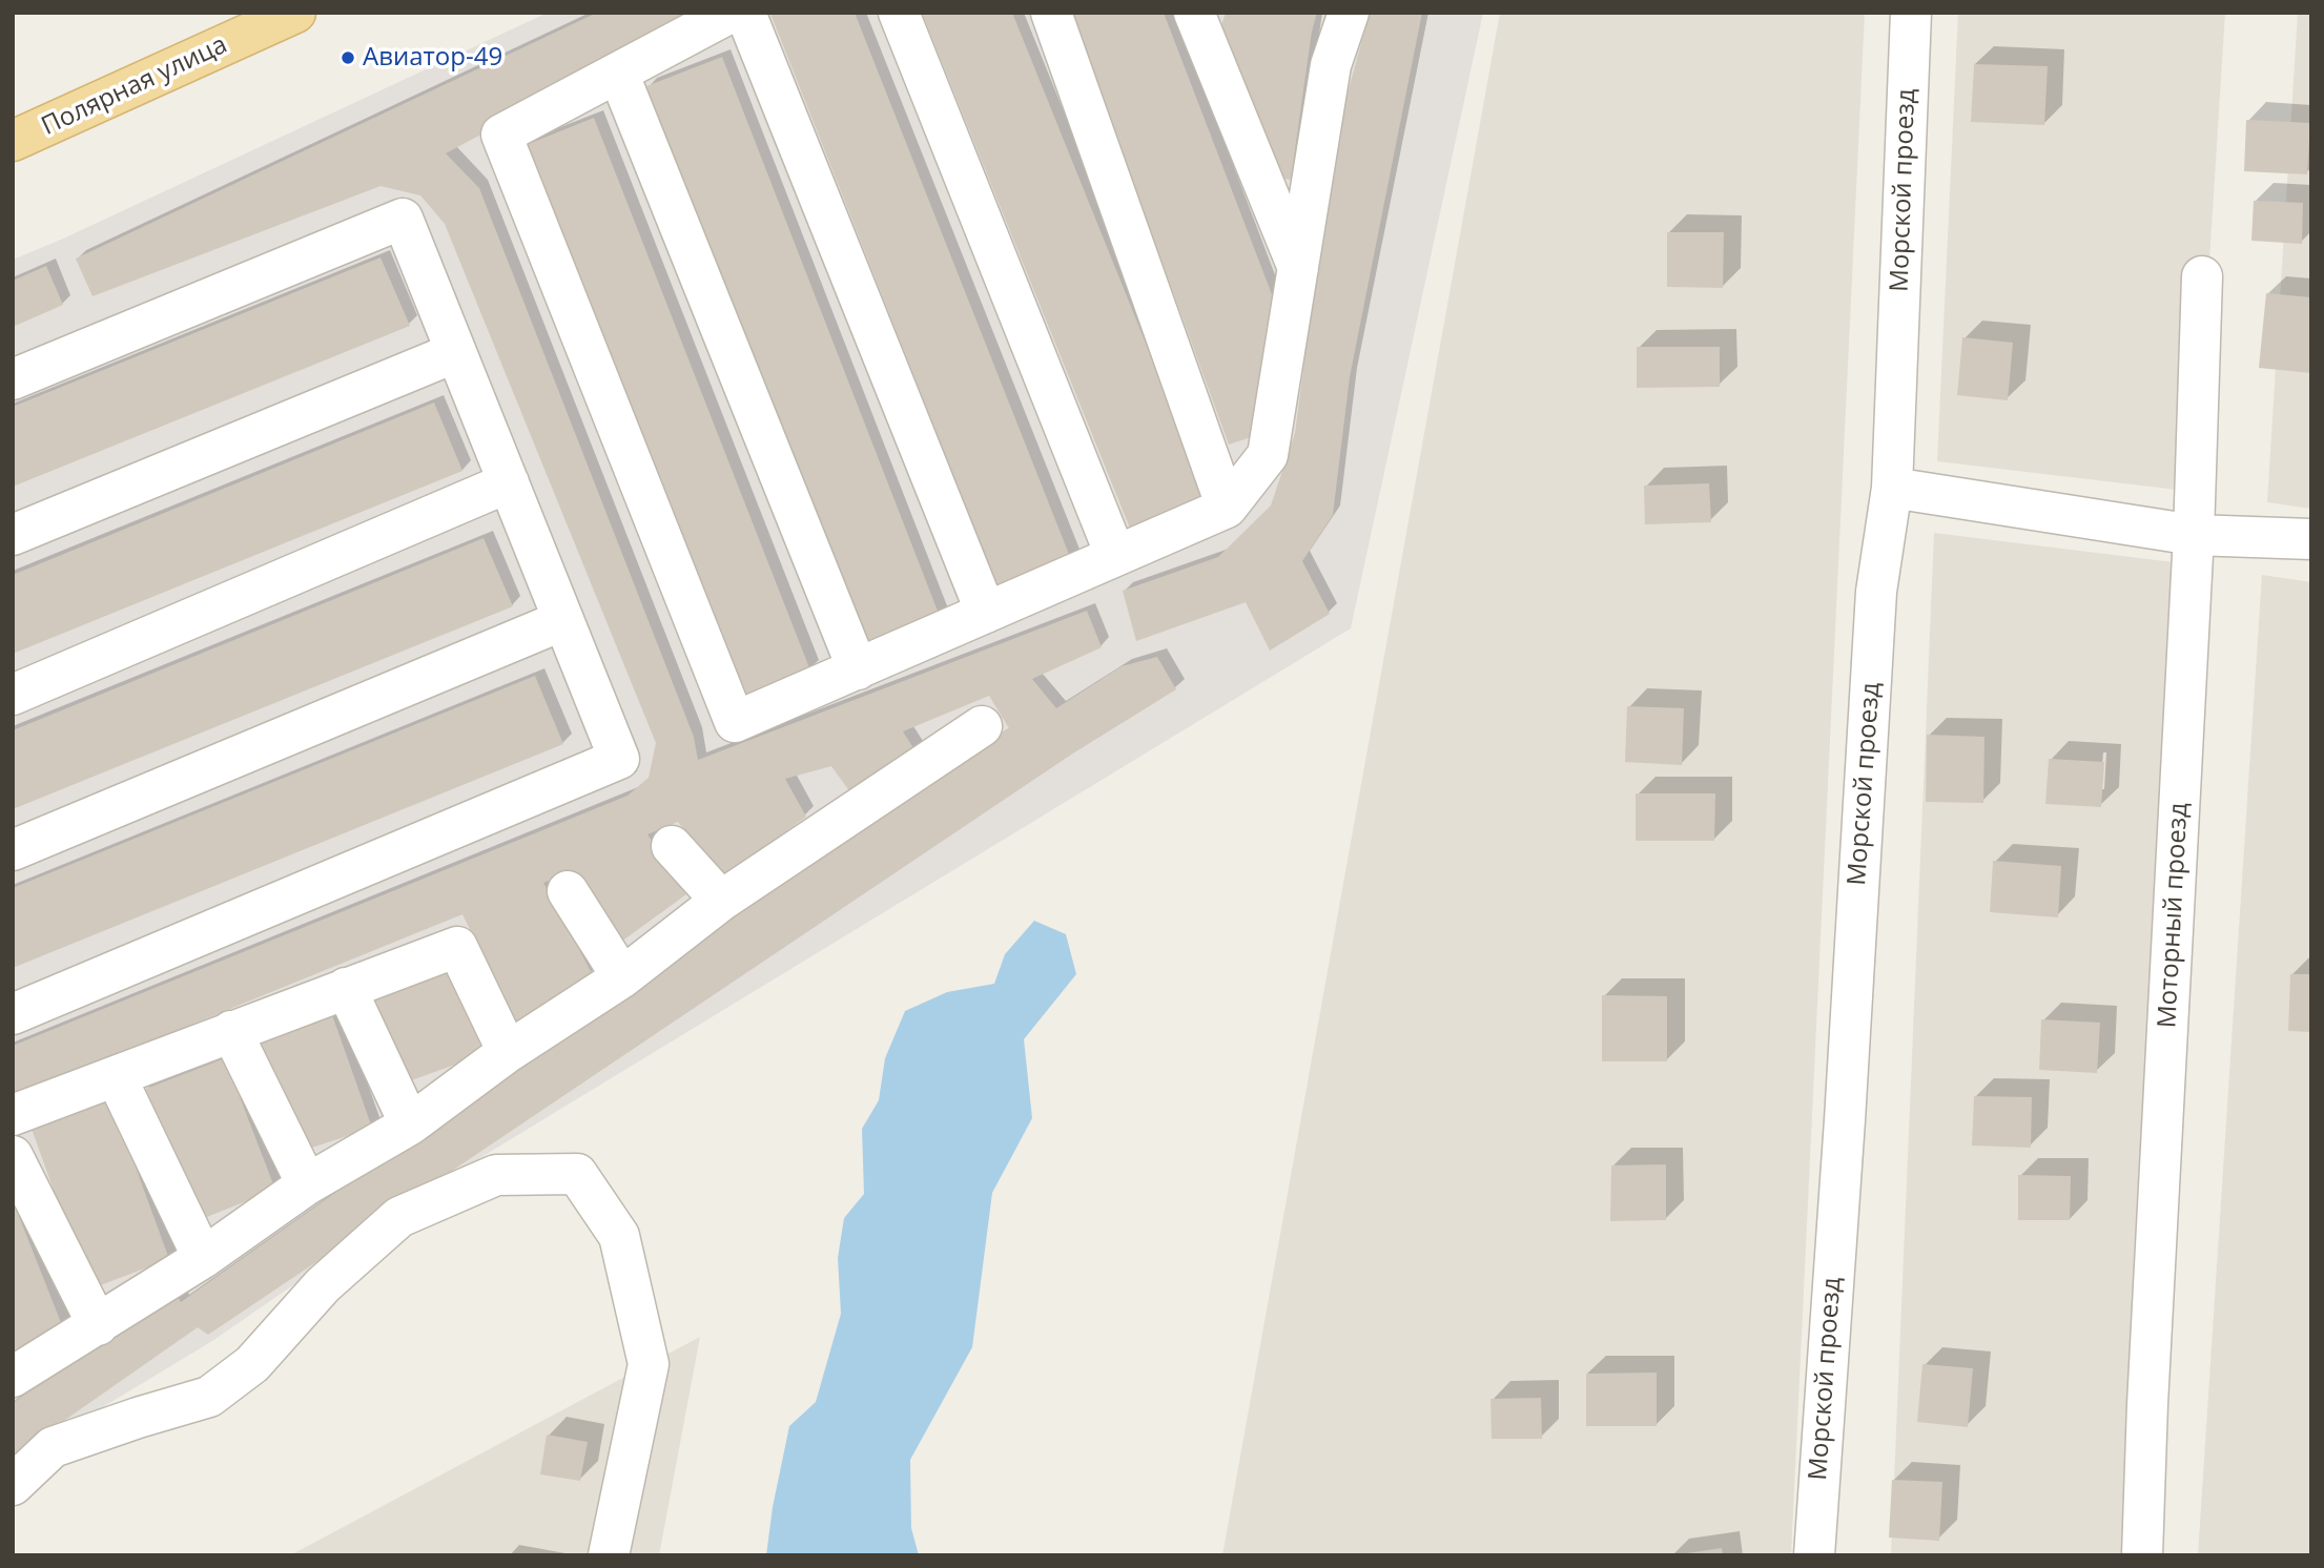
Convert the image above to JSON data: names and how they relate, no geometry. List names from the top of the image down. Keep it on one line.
{"streets":{"main road":["Полярная улица"],"street":["Морской проезд","Моторный проезд"]},"places":["Авиатор-49"]}
